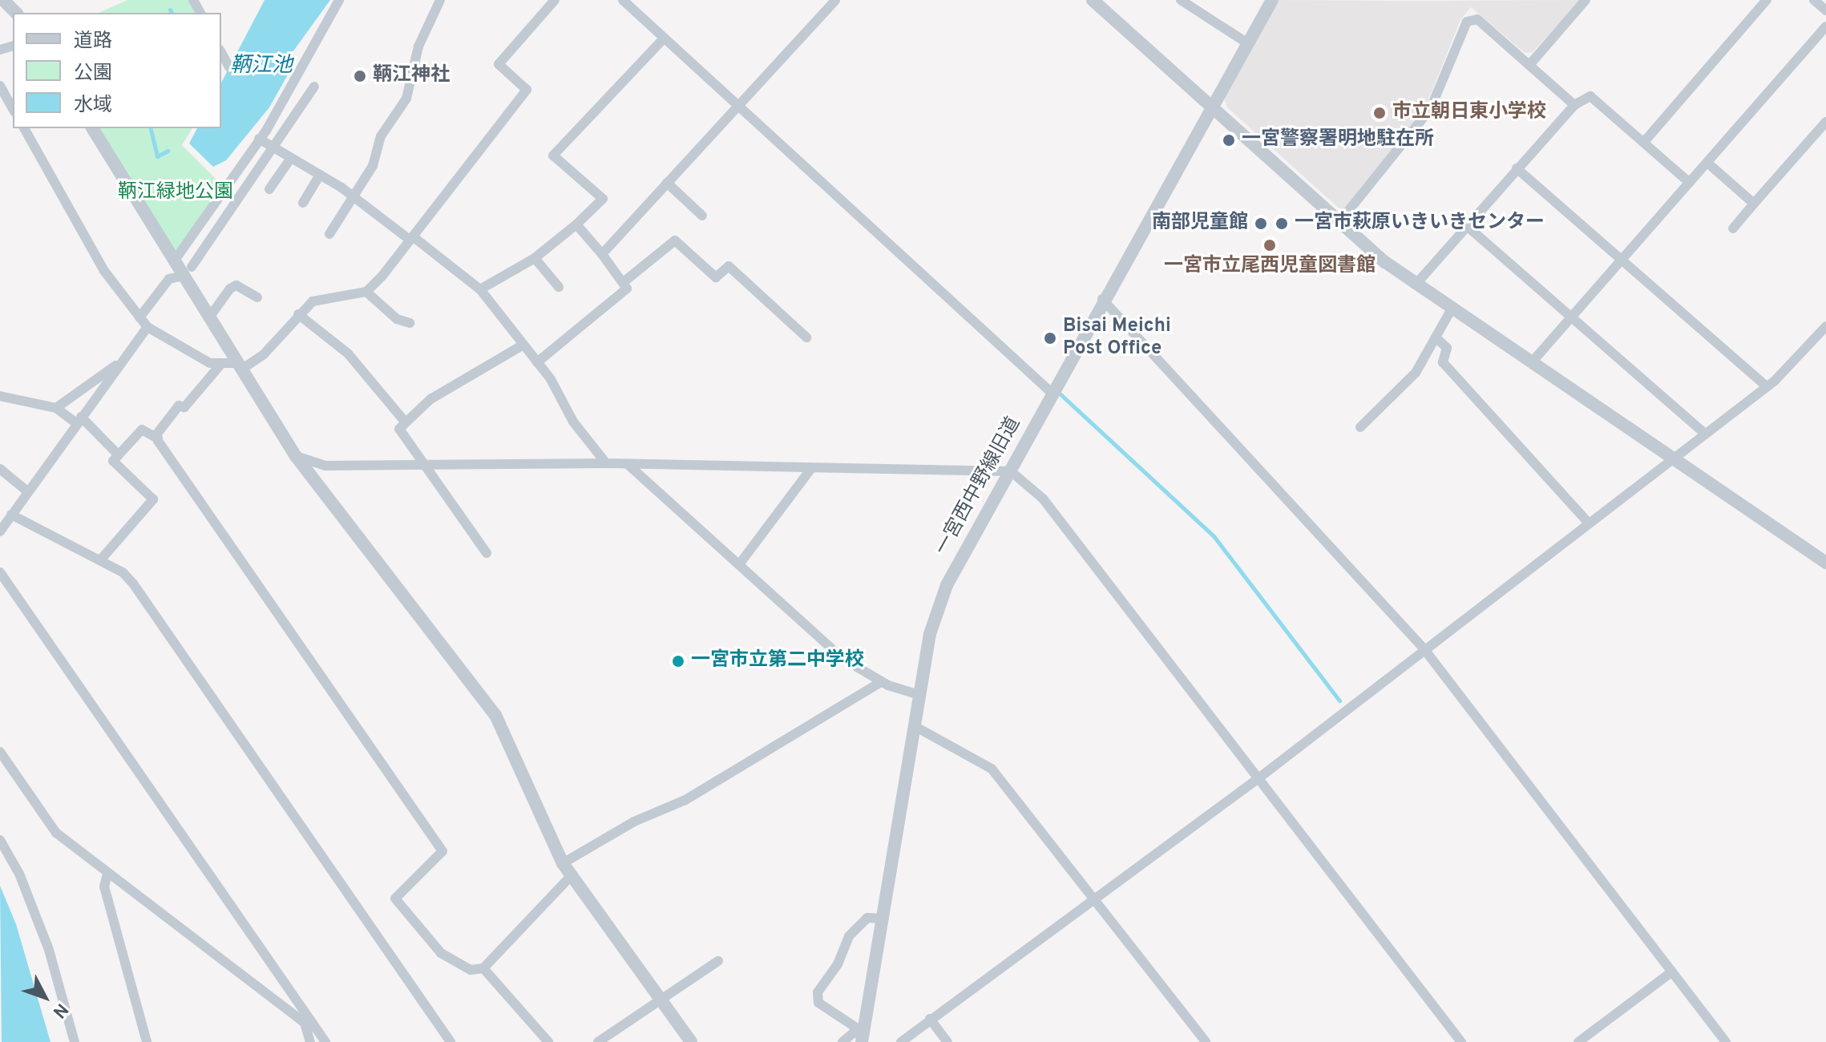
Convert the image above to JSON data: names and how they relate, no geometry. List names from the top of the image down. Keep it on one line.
{"streets":{"street":["一宮西中野線旧道"]},"water":["鞆江池"],"parks":["鞆江緑地公園"],"places":["鞆江神社","市立朝日東小学校","一宮警察署明地駐在所","南部児童館","一宮市萩原いきいきセンター","一宮市立尾西児童図書館","Bisai Meichi Post Office","一宮市立第二中学校"],"legend":["道路","公園","水域"],"north":"bottom right"}
